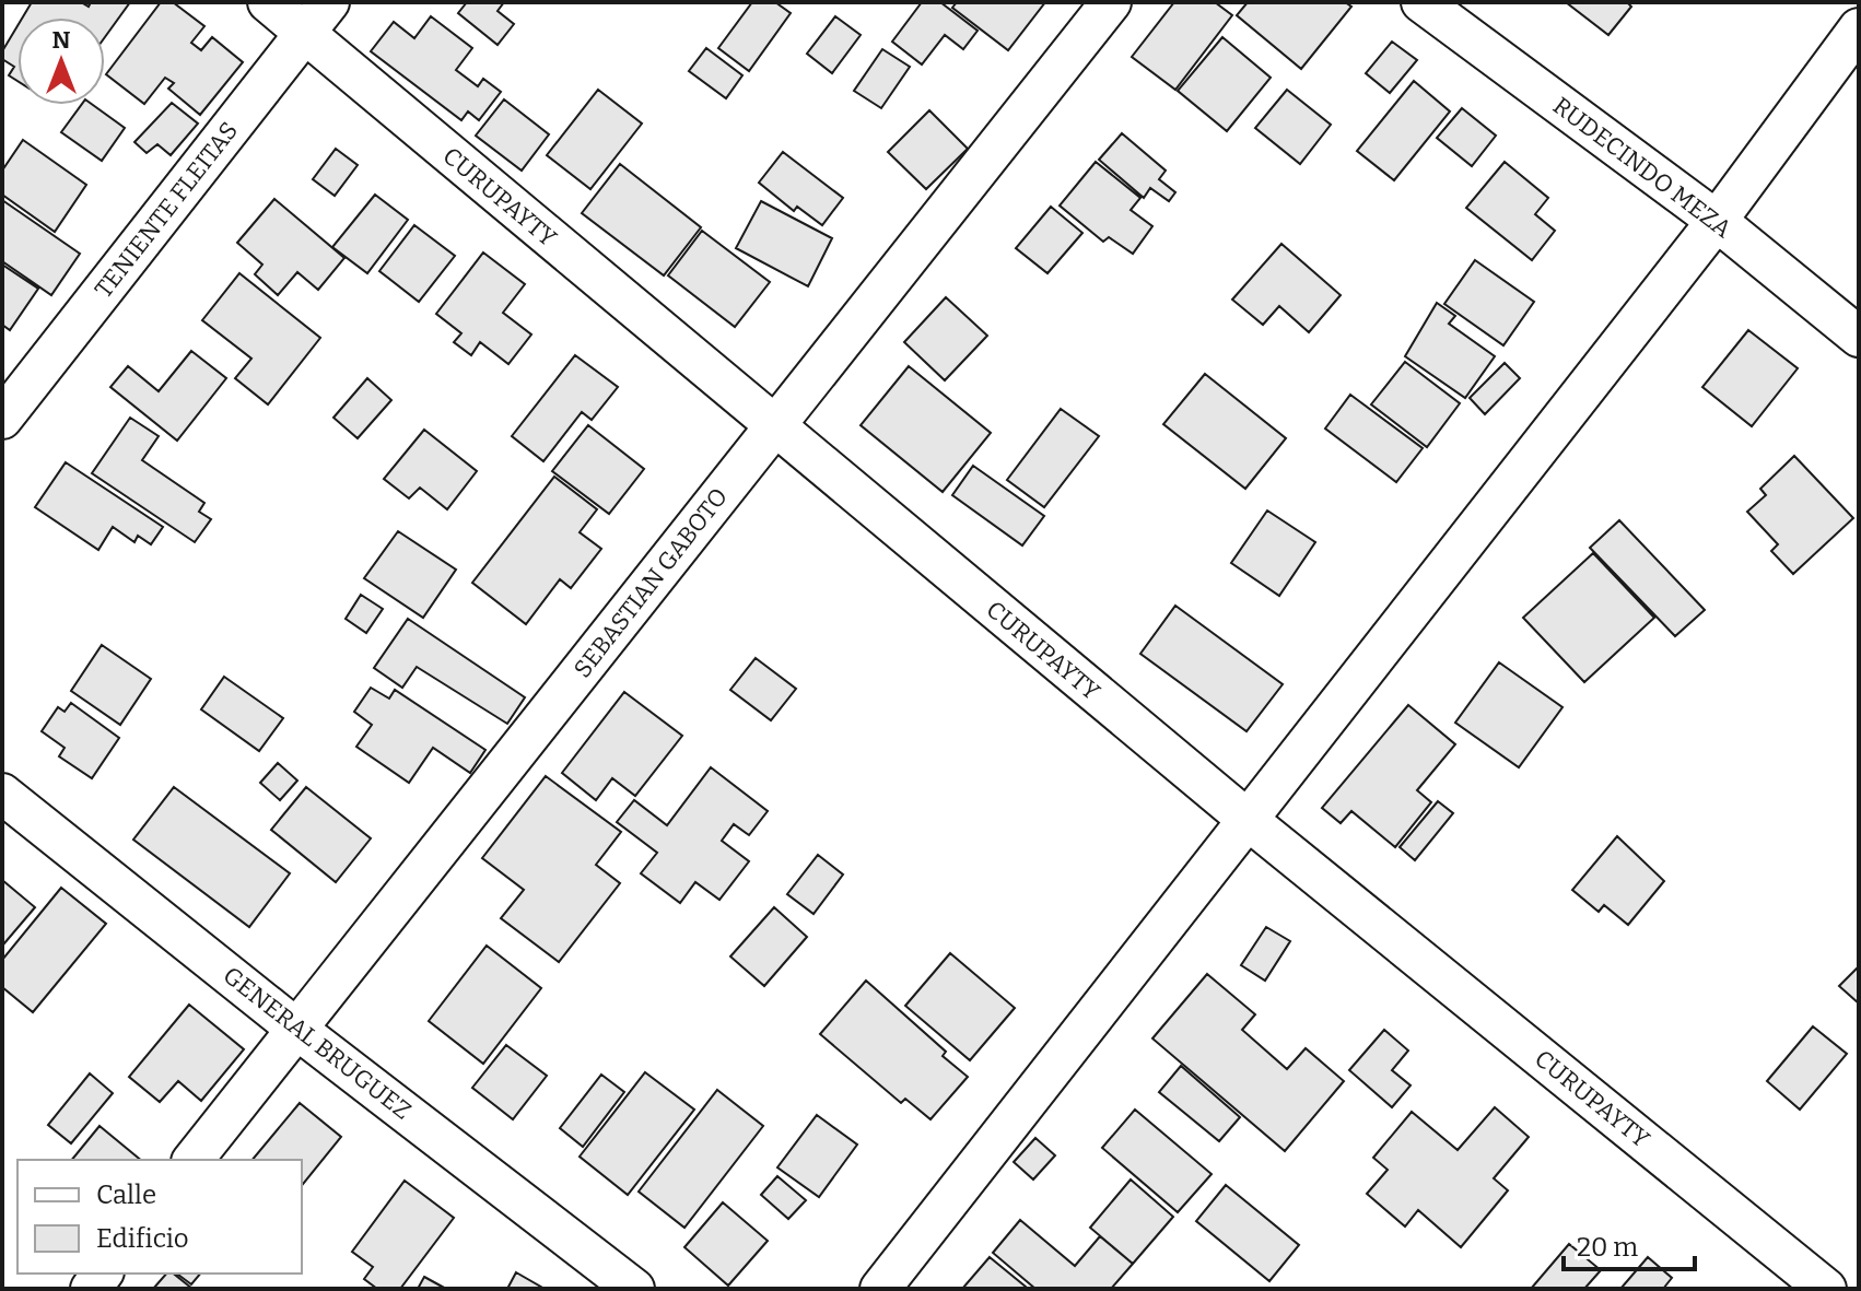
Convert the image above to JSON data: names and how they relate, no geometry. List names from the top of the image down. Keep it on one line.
{"streets":{"street":["RUDECINDO MEZA","CURUPAYTY","TENIENTE FLEITAS","SEBASTIAN GABOTO","GENERAL BRUGUEZ"]},"crossings":[["CURUPAYTY","TENIENTE FLEITAS"],["CURUPAYTY","SEBASTIAN GABOTO"],["SEBASTIAN GABOTO","GENERAL BRUGUEZ"]],"legend":["Calle","Edificio"],"scale_bar":"20 m","north":"top"}
